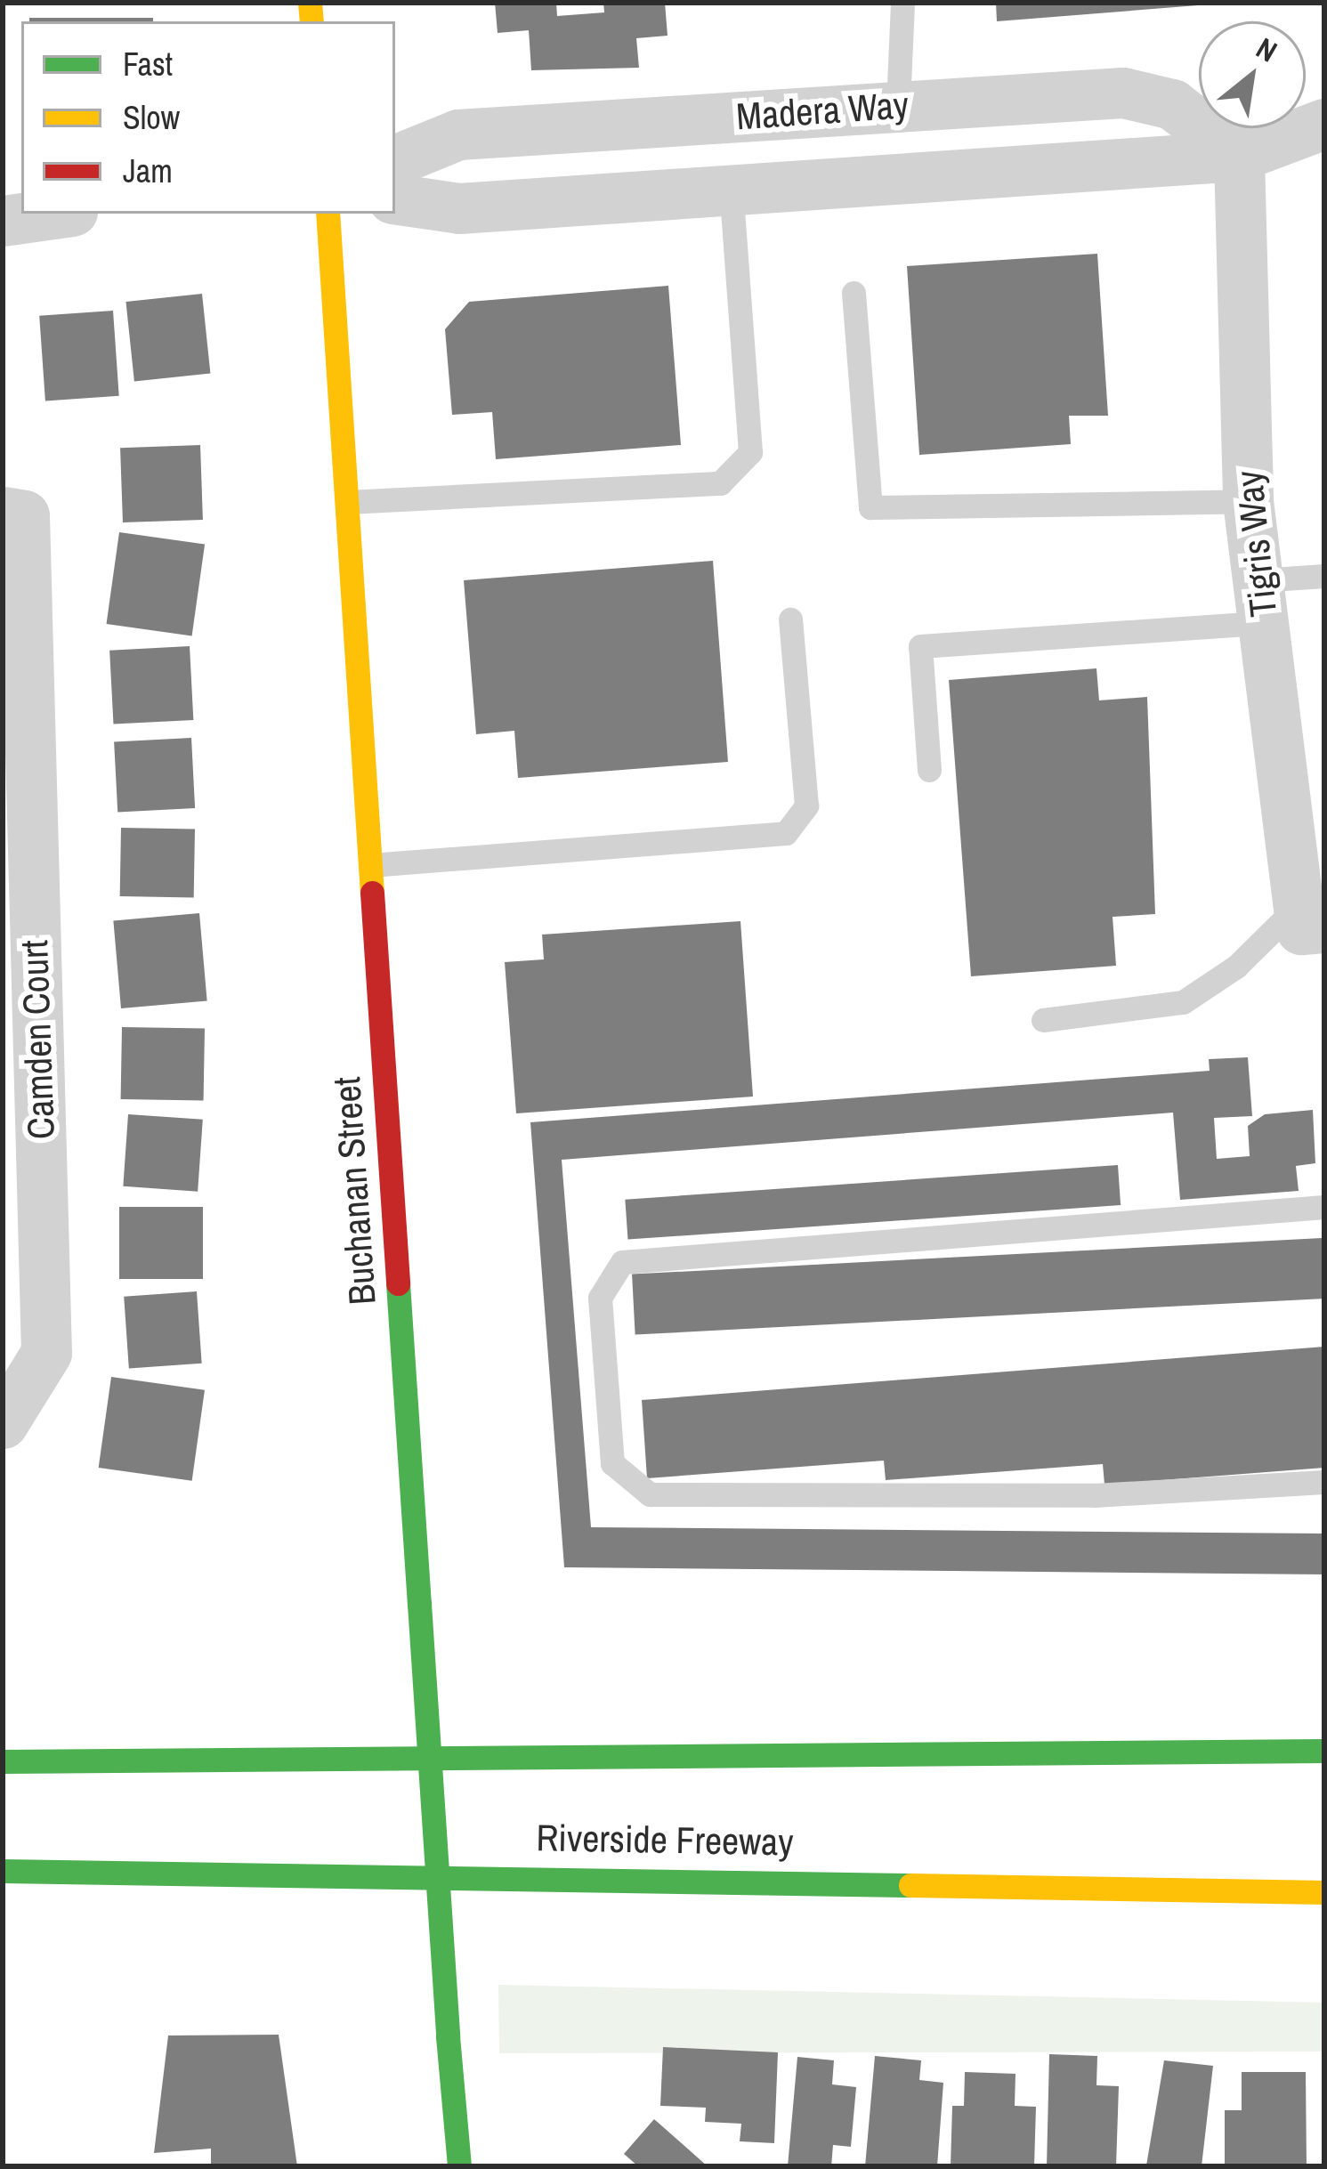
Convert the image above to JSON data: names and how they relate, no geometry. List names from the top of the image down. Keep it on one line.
{"streets":{"main road":["Buchanan Street","Riverside Freeway"],"street":["Madera Way","Tigris Way","Camden Court"]},"crossings":[["Madera Way","Tigris Way"]],"legend":["Fast","Slow","Jam"],"north":"top right"}
